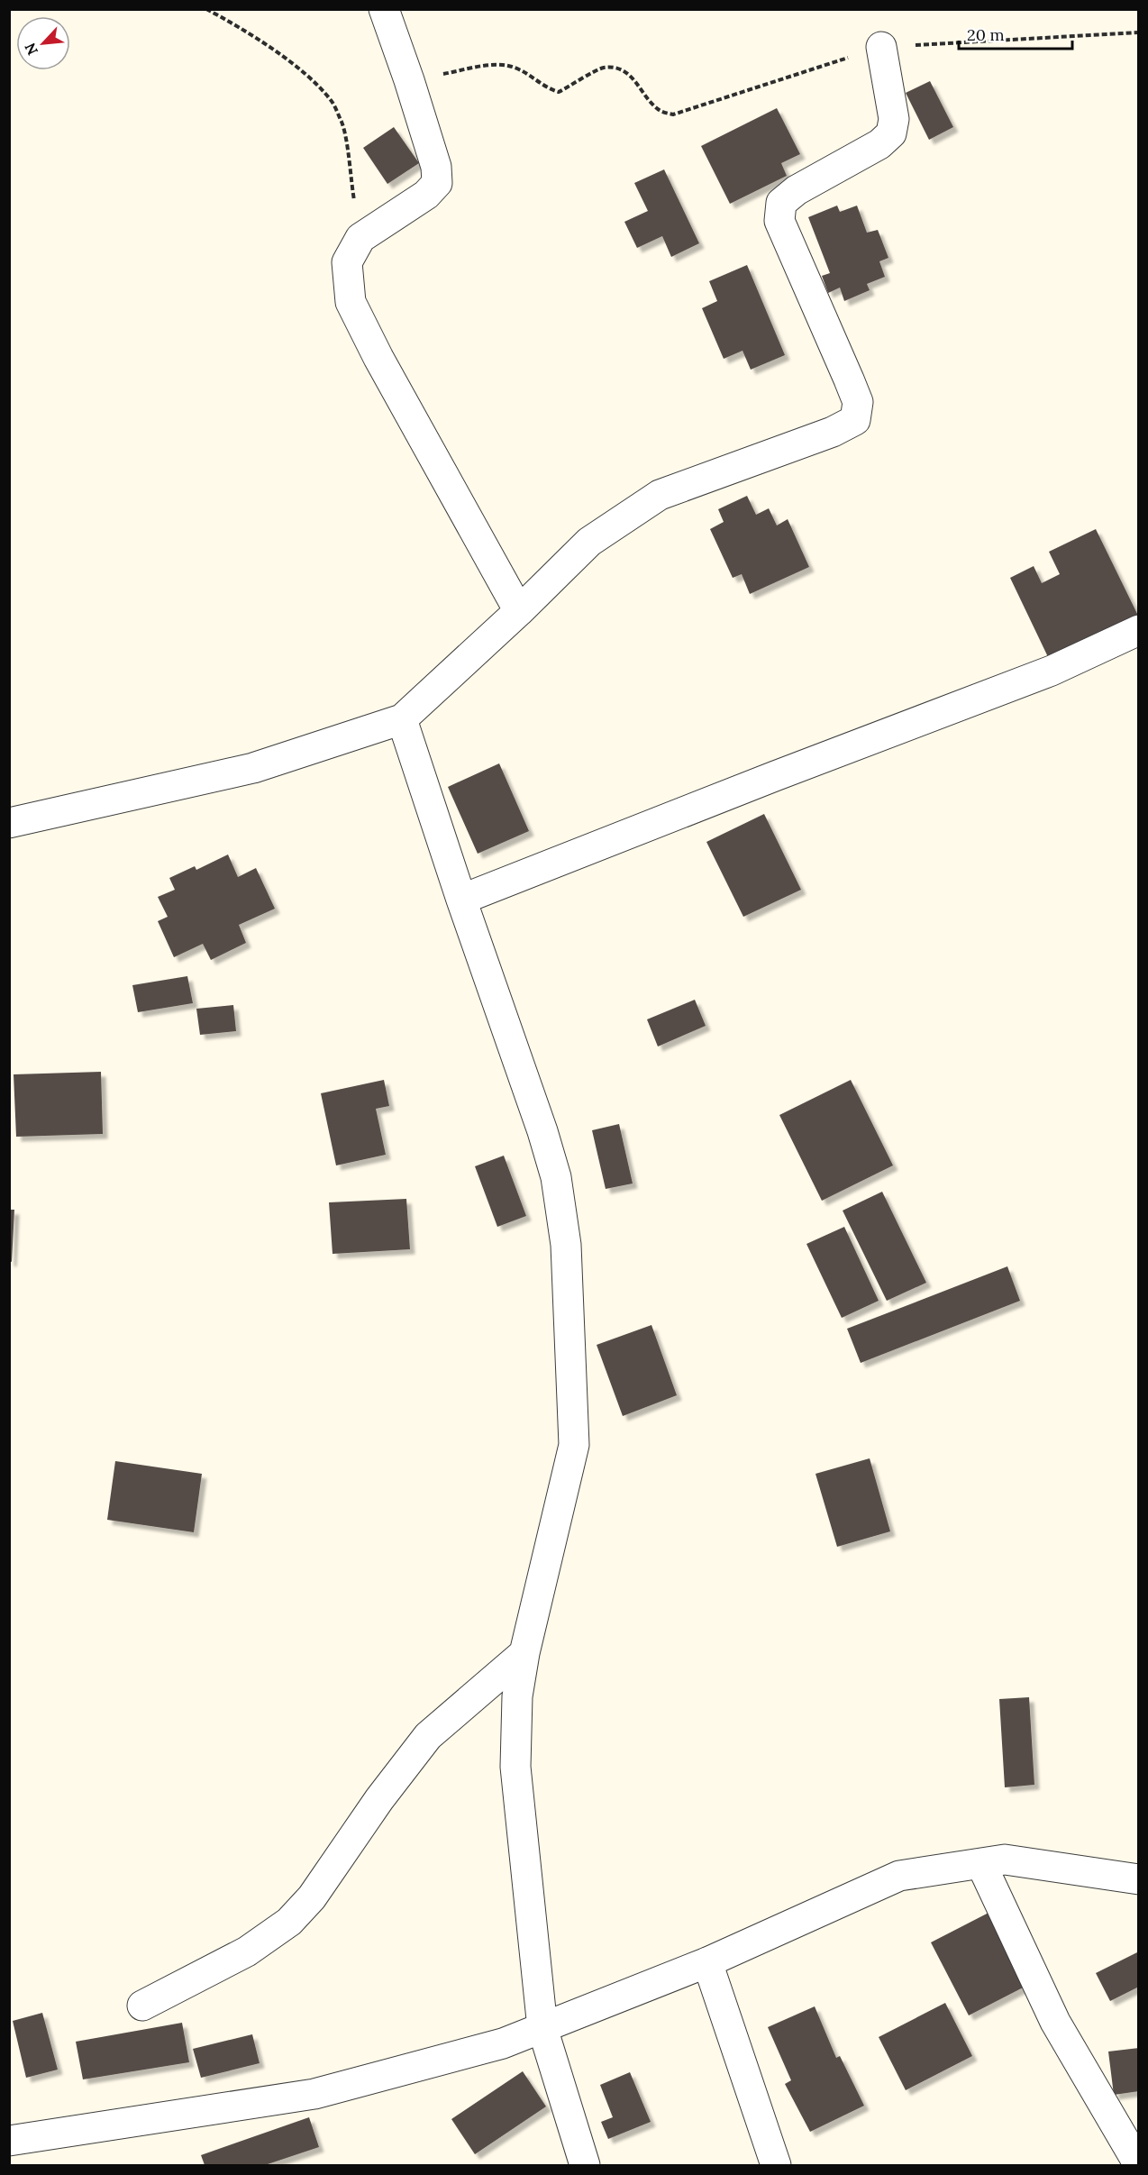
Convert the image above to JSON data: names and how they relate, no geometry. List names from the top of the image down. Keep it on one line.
{"scale_bar":"20 m","north":"bottom left"}
